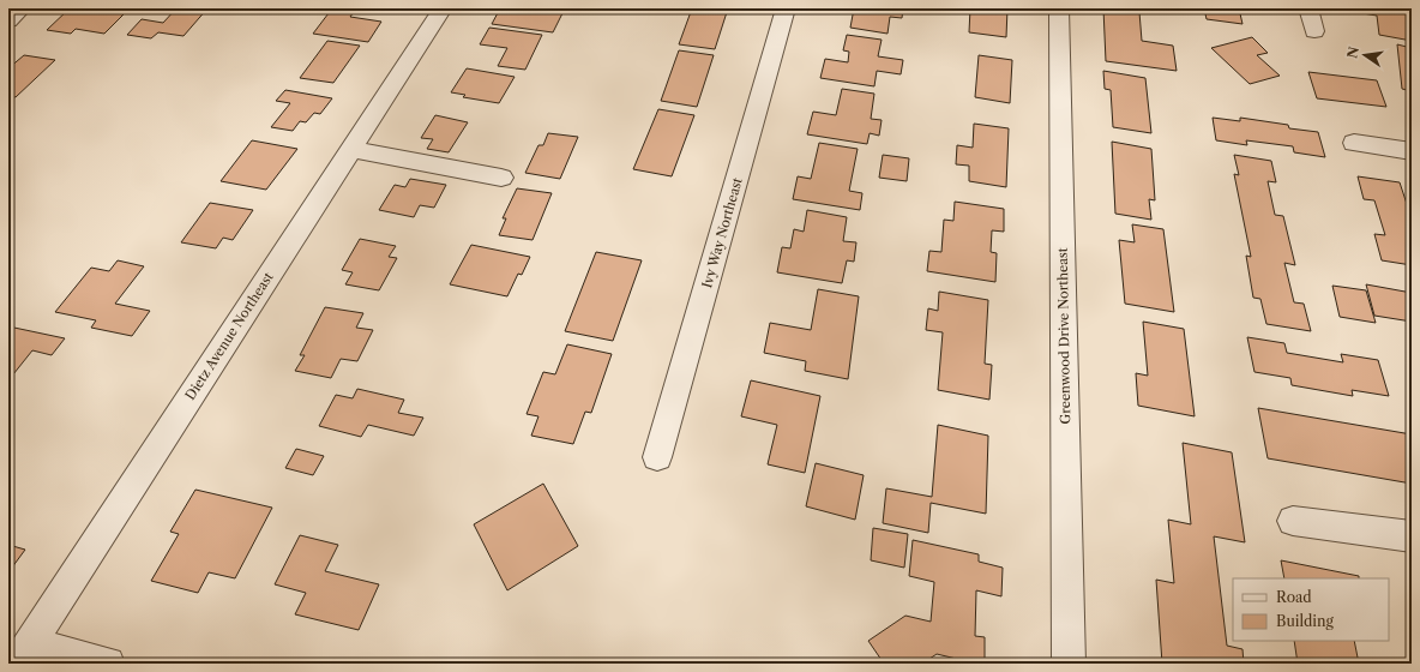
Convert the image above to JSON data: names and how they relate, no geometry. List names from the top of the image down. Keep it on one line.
{"streets":{"street":["Ivy Way Northeast","Dietz Avenue Northeast","Greenwood Drive Northeast"]},"legend":["Road","Building"],"north":"left"}
